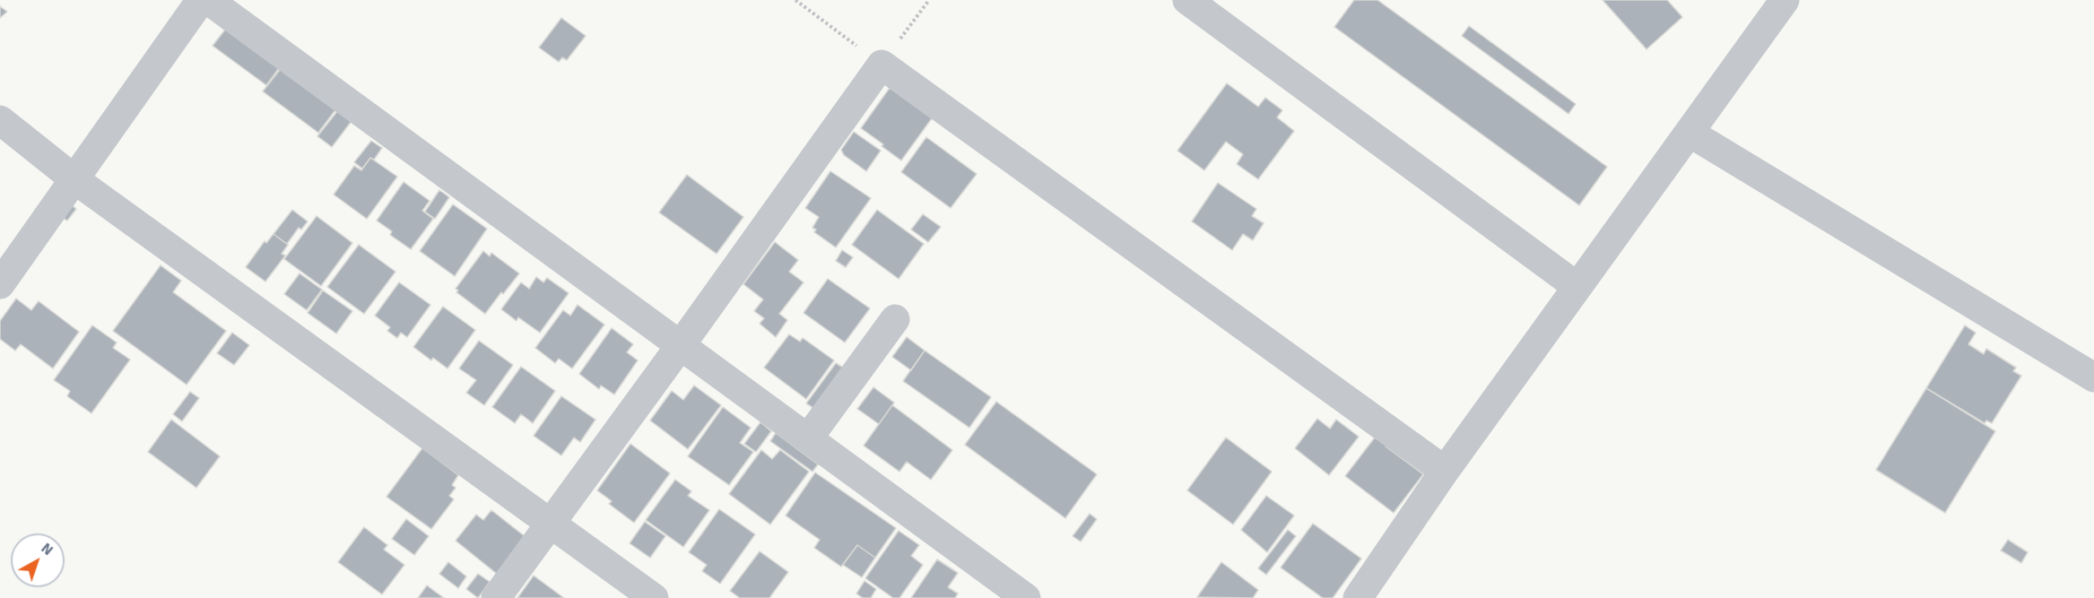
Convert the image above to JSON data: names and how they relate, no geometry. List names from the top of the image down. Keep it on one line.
{"north":"top right"}
